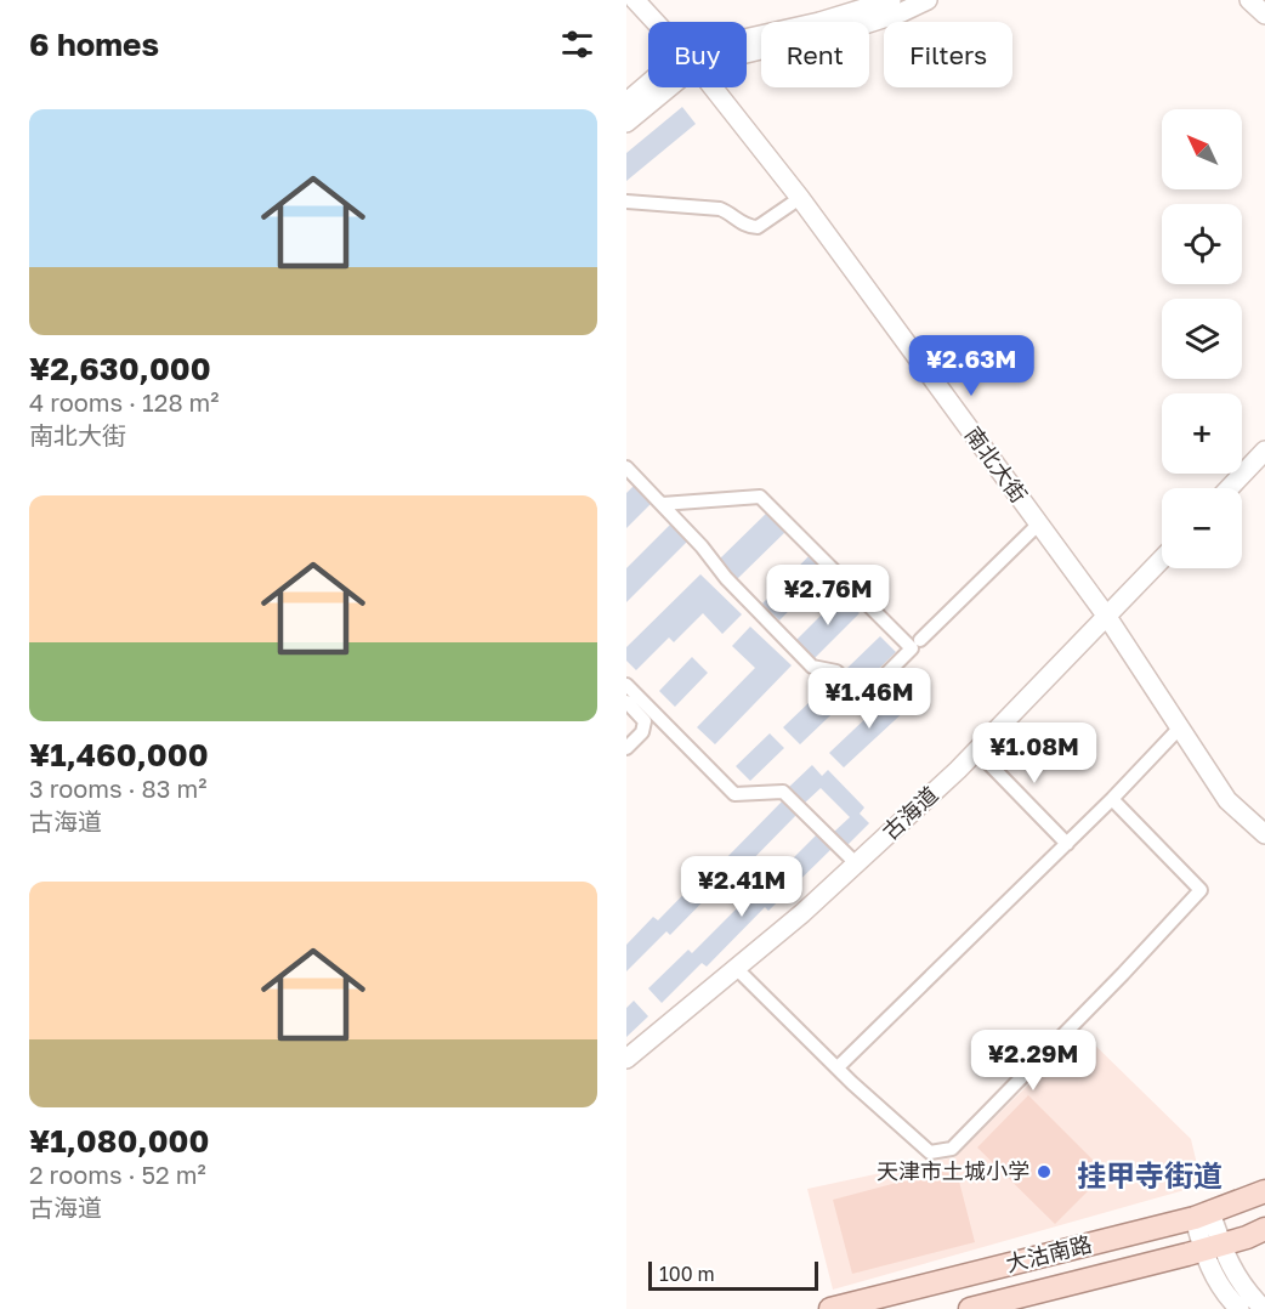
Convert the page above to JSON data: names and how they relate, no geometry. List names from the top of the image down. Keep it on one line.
{"streets":{"main road":["大沽南路"],"street":["南北大街","古海道"]},"crossings":[["南北大街","古海道"]],"districts":["挂甲寺街道"],"places":["天津市土城小学"],"scale_bar":"100 m","north":"top left","page":{"heading":"6 homes","chip":["Buy","Rent","Filters"],"list":[{"name":"¥2,630,000","note":"4 rooms · 128 m² · 南北大街"},{"name":"¥1,460,000","note":"3 rooms · 83 m² · 古海道"},{"name":"¥1,080,000","note":"2 rooms · 52 m² · 古海道"}],"map_buttons":["+","−"],"price":["¥2.63M","¥2.76M","¥1.46M","¥1.08M","¥2.41M","¥2.29M"],"scale":"100 m"}}
